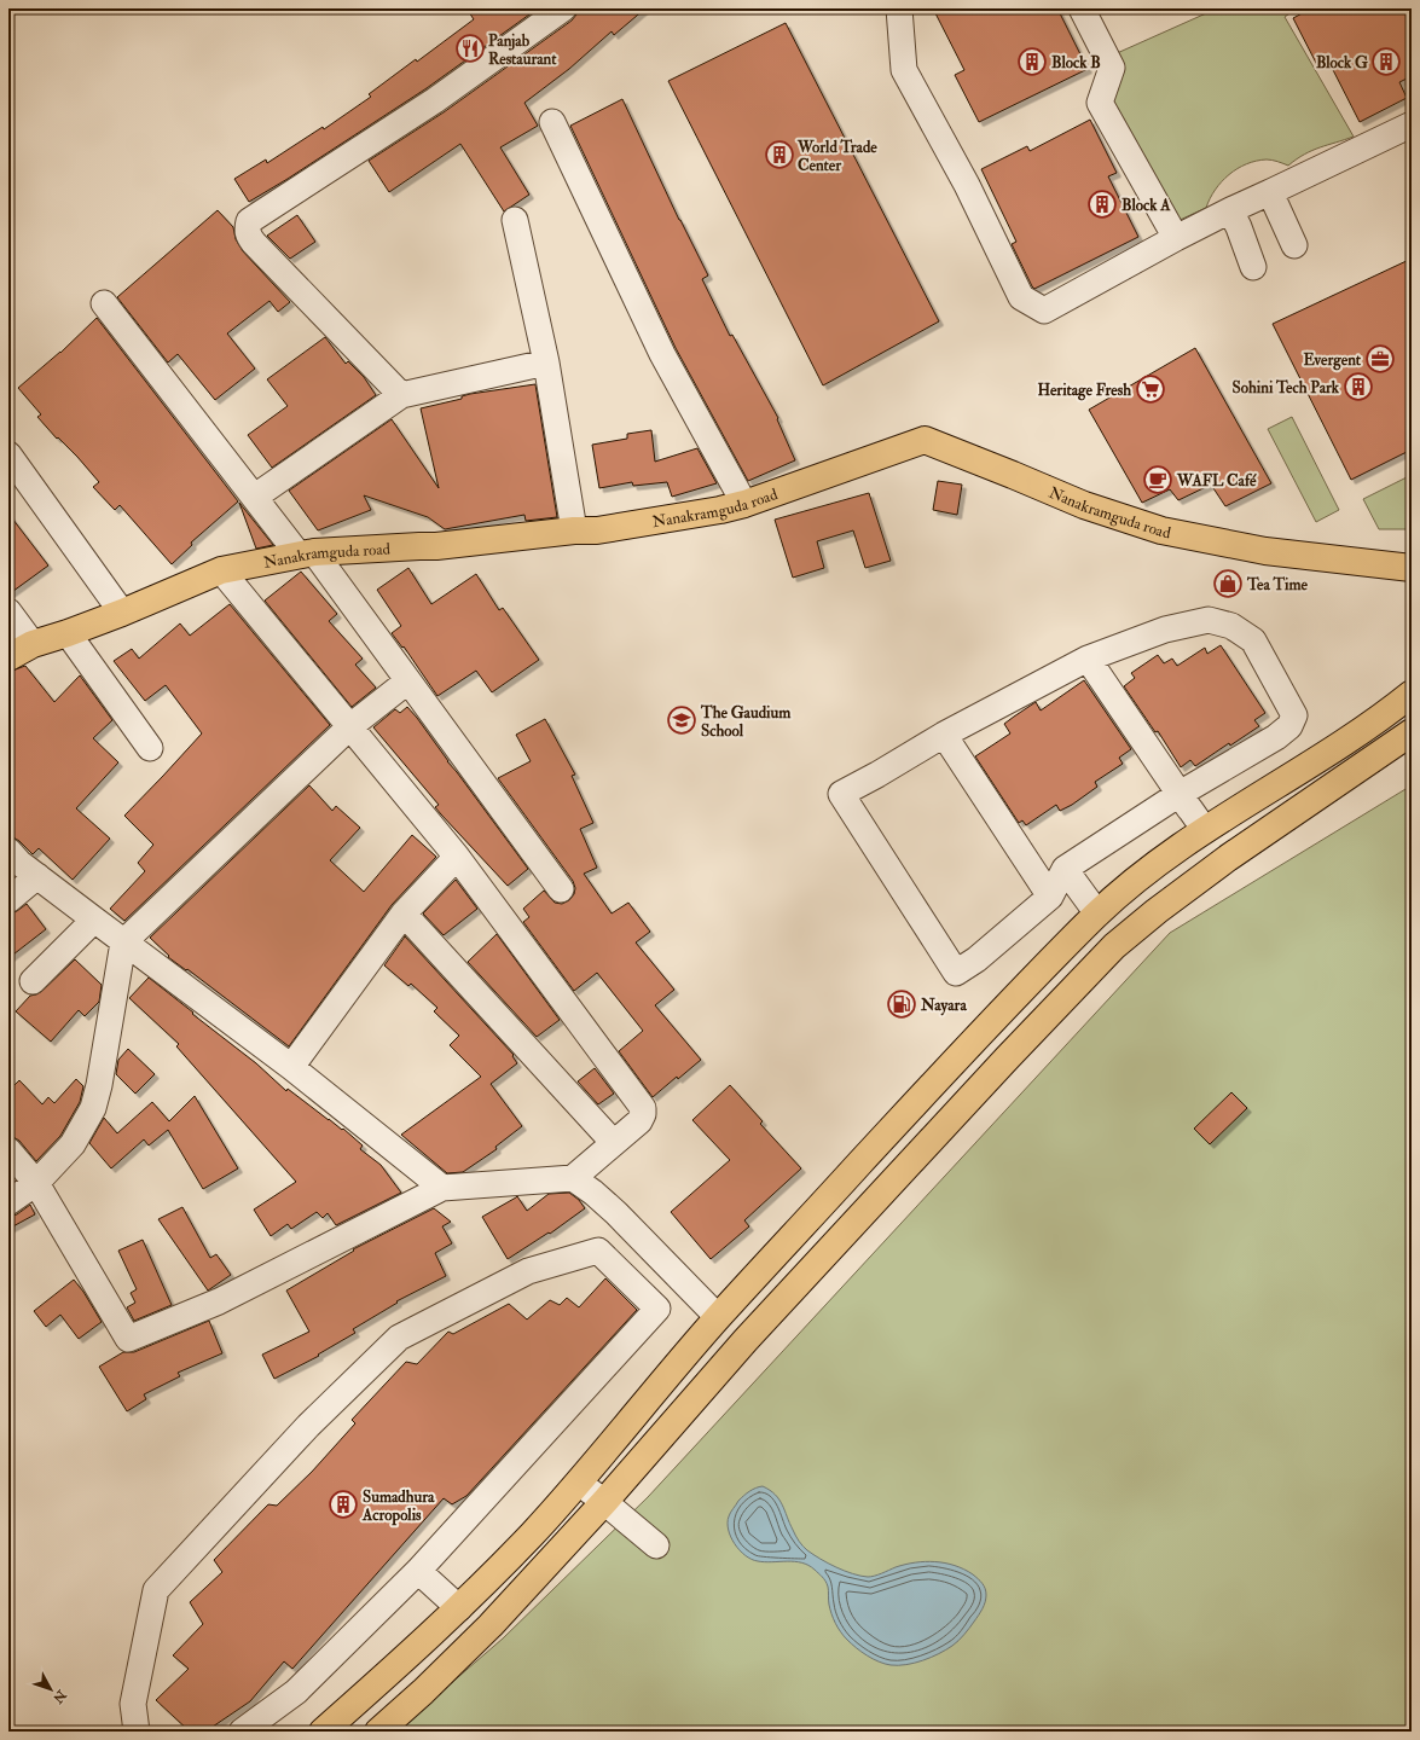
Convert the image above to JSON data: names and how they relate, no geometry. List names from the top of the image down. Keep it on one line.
{"streets":{"main road":["Nanakramguda road"]},"places":{"restaurant":["Panjab Restaurant"],"building":["Block B","Block G","World Trade Center","Block A","Sohini Tech Park","Sumadhura Acropolis"],"office":["Evergent"],"supermarket":["Heritage Fresh"],"cafe":["WAFL Café"],"shop":["Tea Time"],"school or university":["The Gaudium School"],"fuel station":["Nayara"]},"north":"bottom right"}
